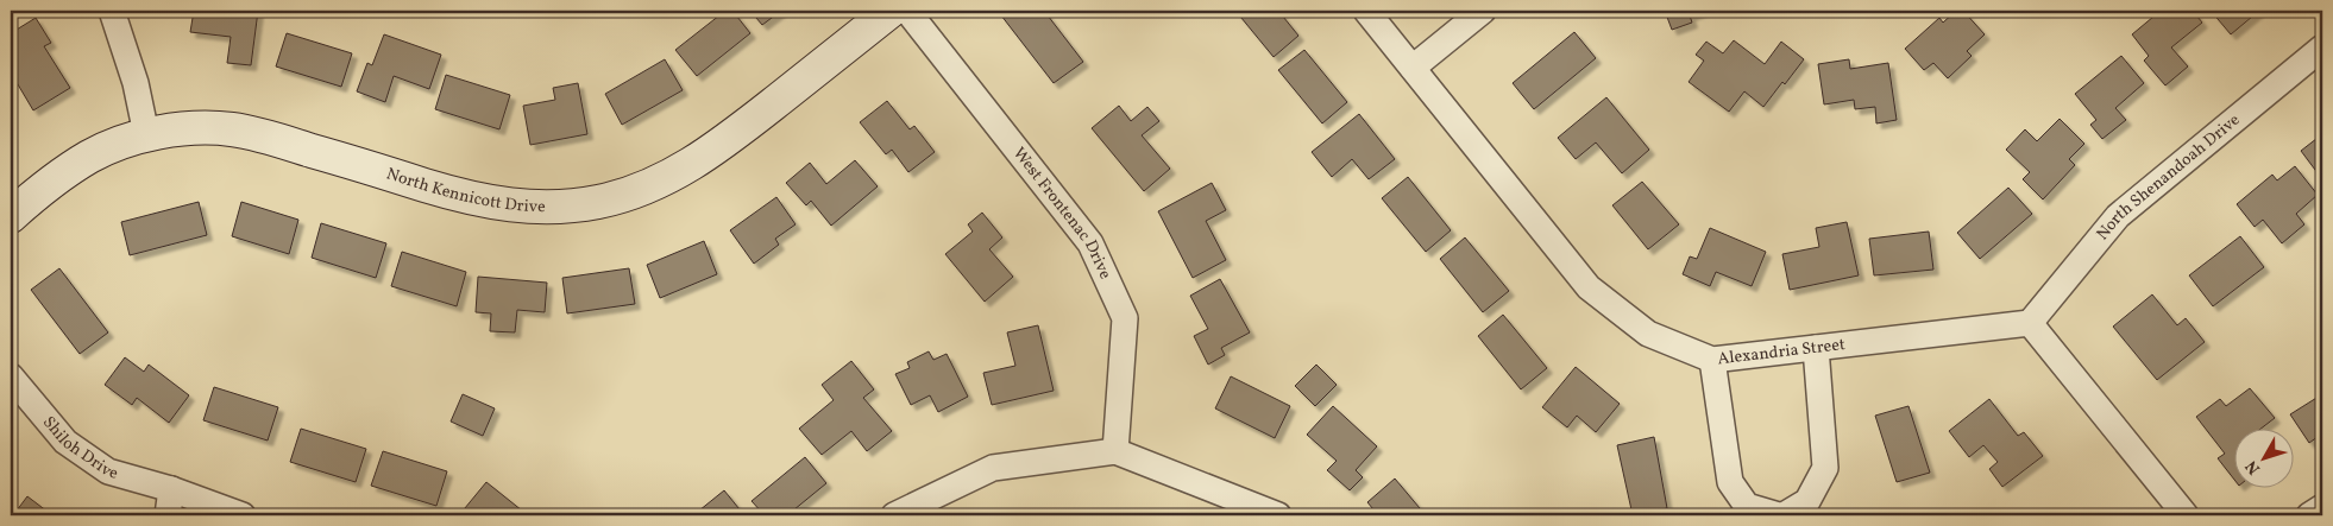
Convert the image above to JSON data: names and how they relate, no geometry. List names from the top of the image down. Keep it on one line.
{"streets":{"street":["North Shenandoah Drive","North Kennicott Drive","West Frontenac Drive","Alexandria Street","Shiloh Drive"]},"crossings":[["North Shenandoah Drive","Alexandria Street"]],"north":"bottom left"}
